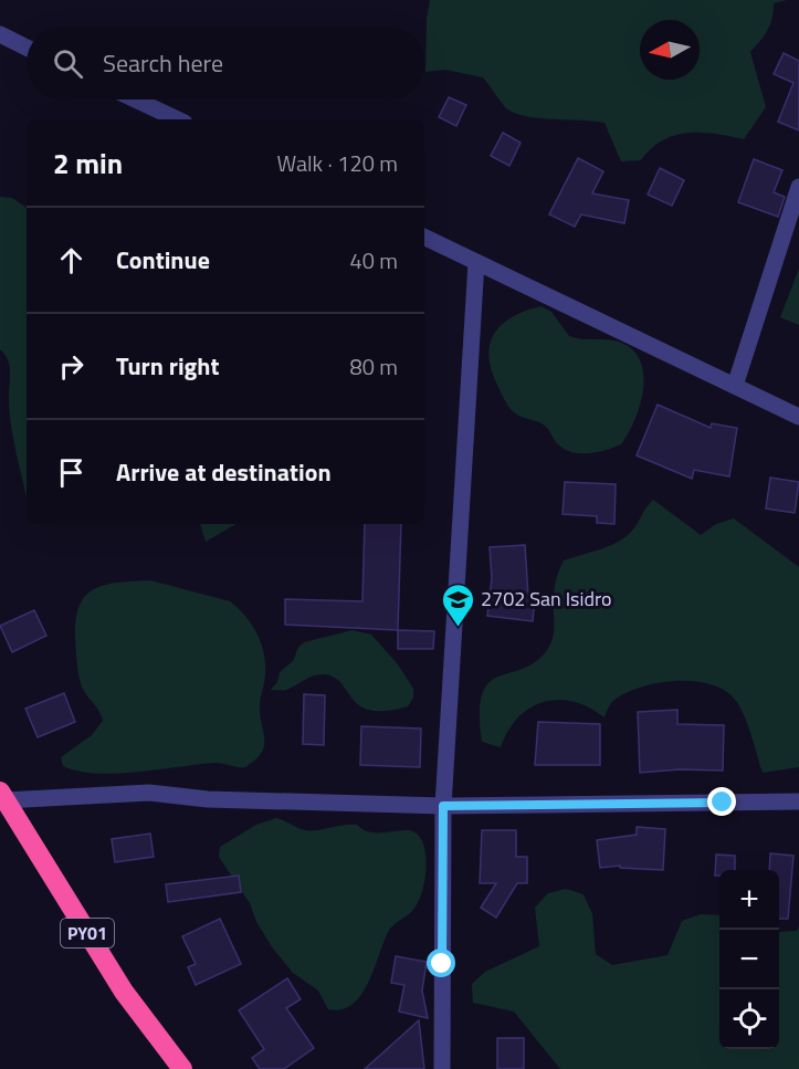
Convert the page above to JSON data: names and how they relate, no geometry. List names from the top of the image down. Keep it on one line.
{"streets":{"highway":["PY01"]},"places":{"school or university":["2702 San Isidro"]},"north":"left","page":{"search":"Search here","heading":["2 min","Walk · 120 m"],"list":[["Continue","40 m"],["Turn right","80 m"],"Arrive at destination"],"map_buttons":["+","−"]}}
